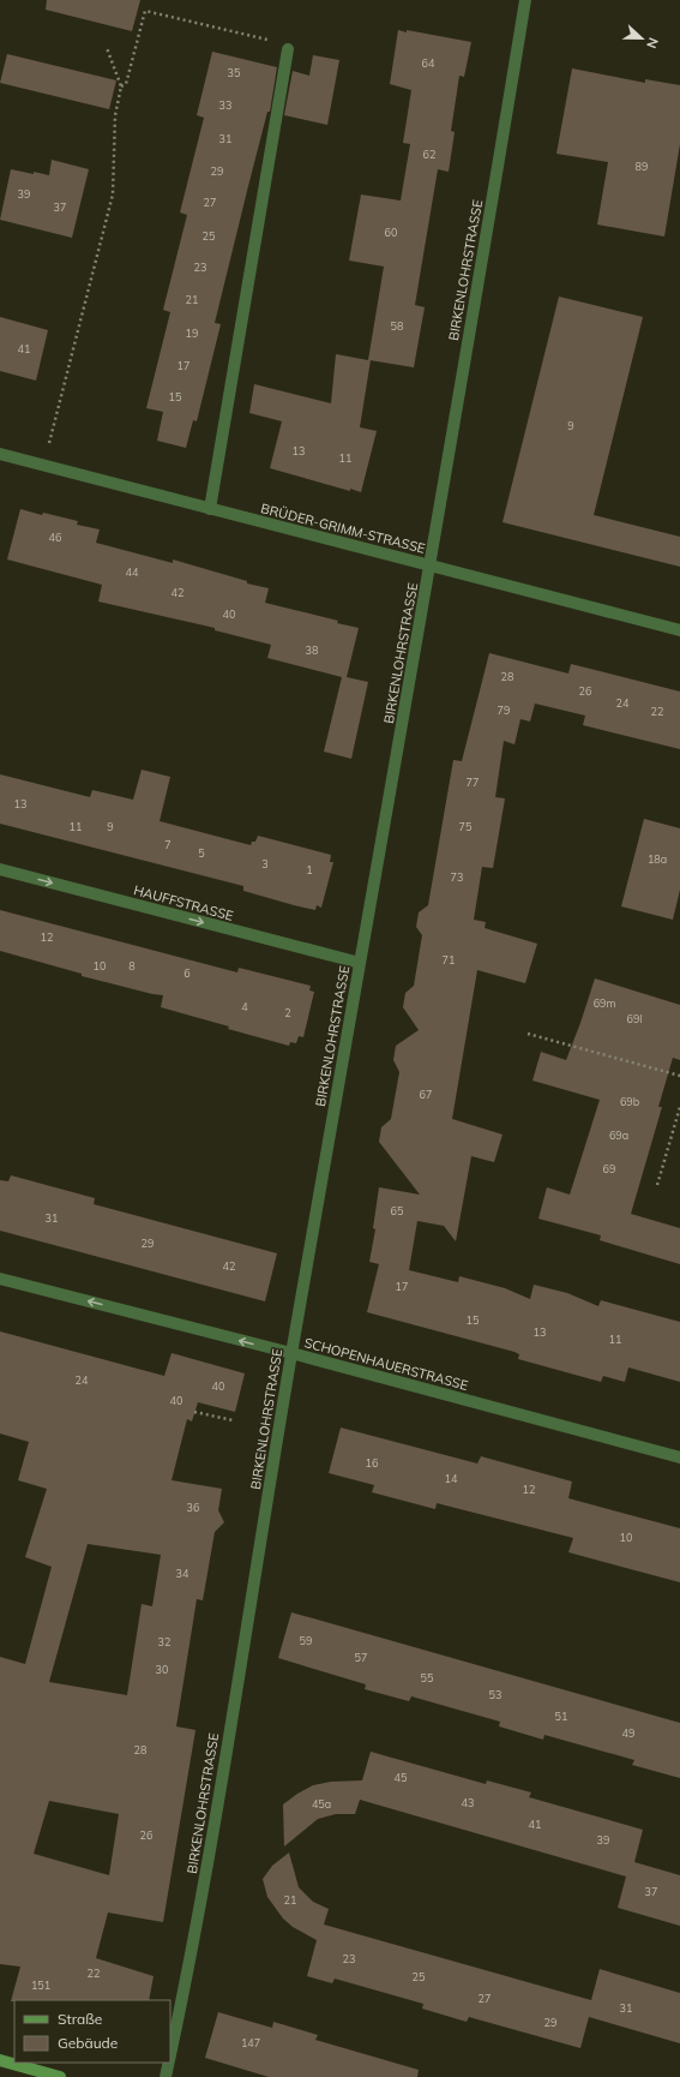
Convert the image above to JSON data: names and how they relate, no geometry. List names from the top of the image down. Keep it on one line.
{"streets":{"street":["BIRKENLOHRSTRASSE","BRÜDER-GRIMM-STRASSE","HAUFFSTRASSE","SCHOPENHAUERSTRASSE"]},"crossings":[["BIRKENLOHRSTRASSE","BRÜDER-GRIMM-STRASSE"],["BIRKENLOHRSTRASSE","HAUFFSTRASSE"],["BIRKENLOHRSTRASSE","SCHOPENHAUERSTRASSE"]],"one_way":["HAUFFSTRASSE","SCHOPENHAUERSTRASSE"],"house_numbers":["64","35","33","31","62","89","29","39","27","37","60","25","23","21","58","19","41","17","15","9","13","11","46","44","42","40","38","28","26","24","79","22","77","13","11","9","75","7","5","18a","3","1","73","12","71","10","8","6","69m","4","2","69l","67","69b","69a","69","65","31","29","42","17","15","13","11","24","40","40","16","14","12","36","10","34","59","32","57","30","55","53","51","49","28","45","43","45a","41","26","39","37","21","23","22","25","151","27","31","29","147"],"legend":["Straße","Gebäude"],"north":"right"}
